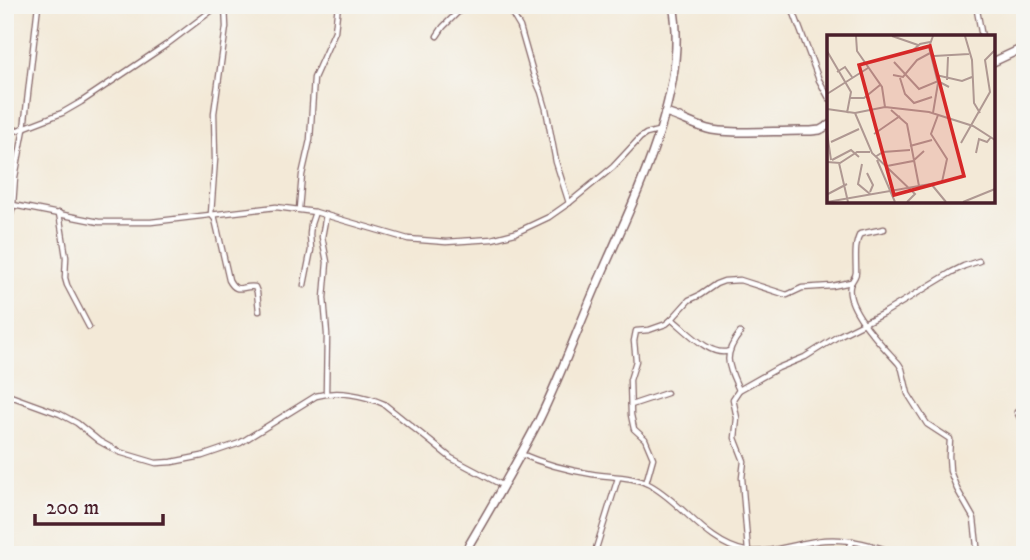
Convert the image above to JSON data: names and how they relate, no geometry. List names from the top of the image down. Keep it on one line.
{"scale_bar":"200 m"}
